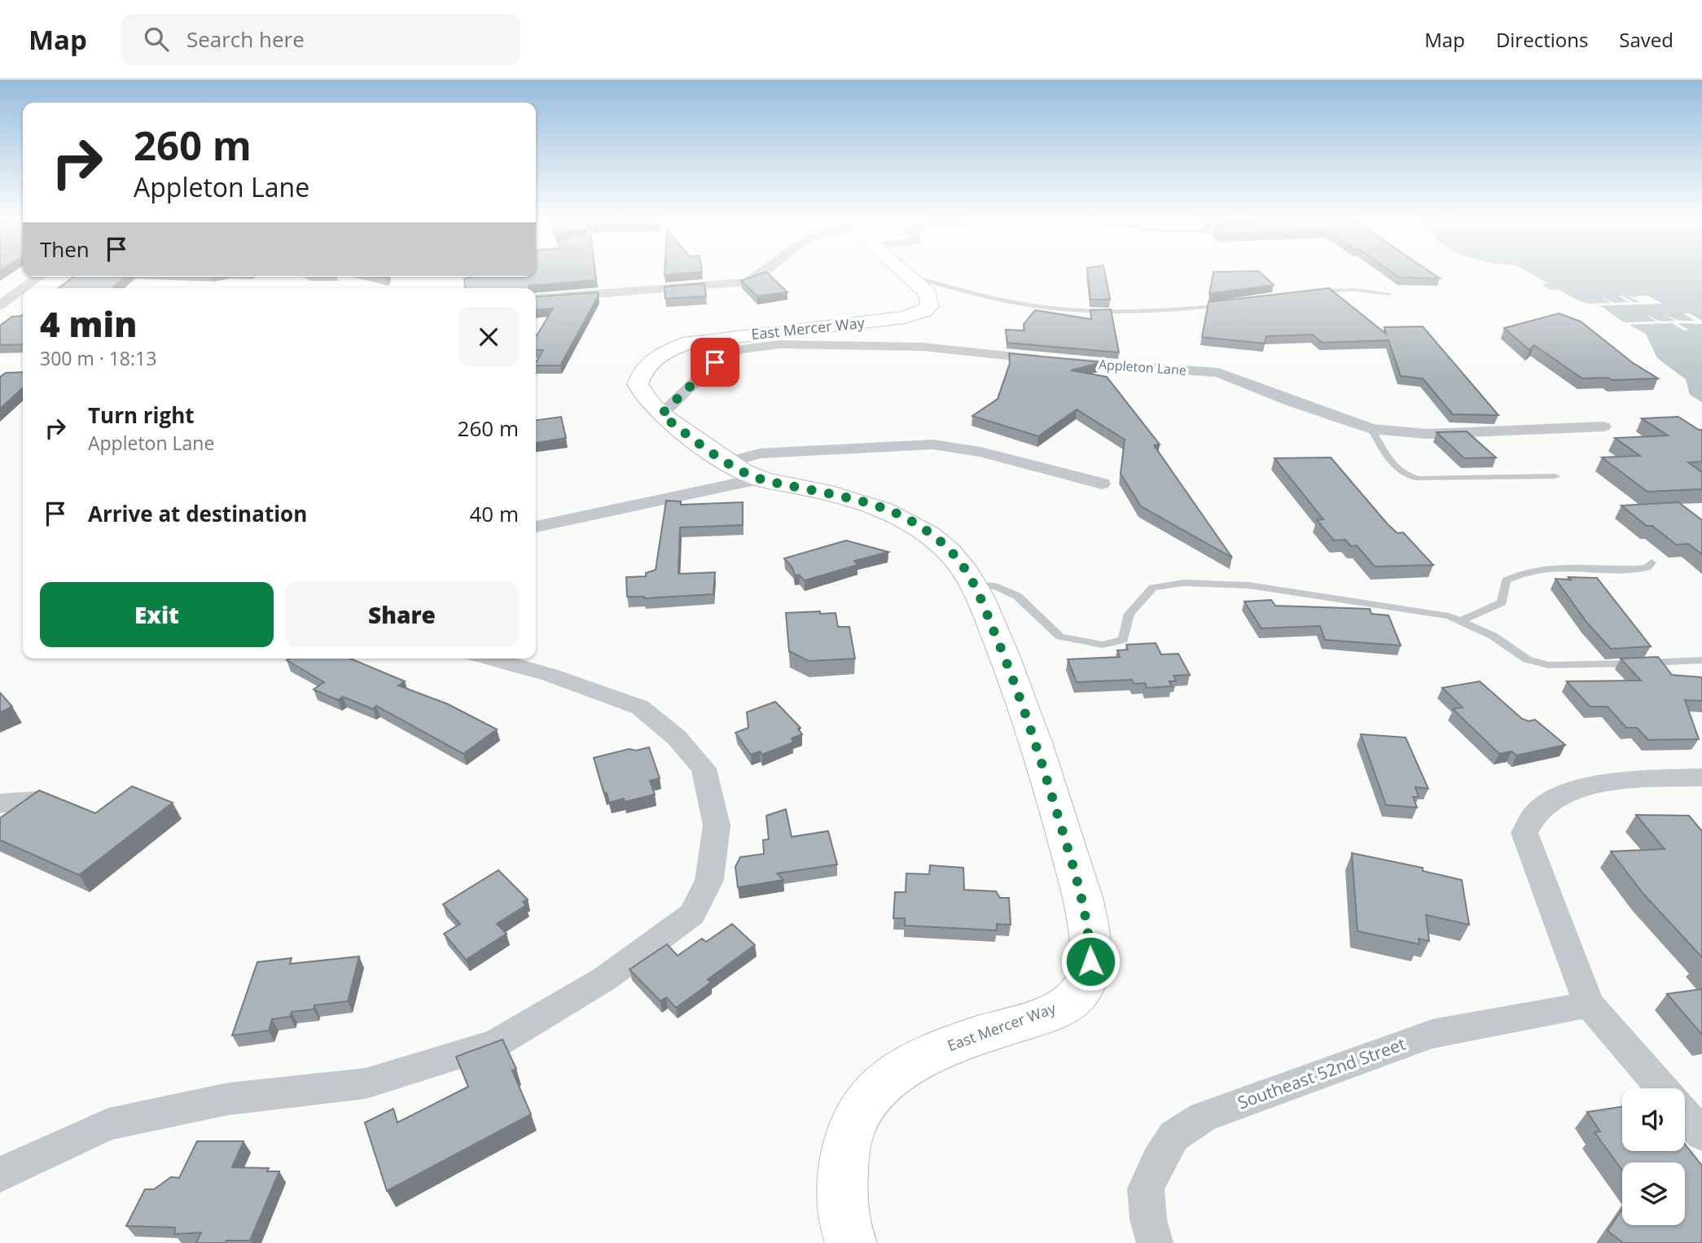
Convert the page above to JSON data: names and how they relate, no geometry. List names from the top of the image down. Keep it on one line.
{"streets":{"street":["East Mercer Way","Appleton Lane","Southeast 52nd Street"]},"crossings":[["East Mercer Way","Appleton Lane"]],"page":{"header":"Map","search":"Search here","nav":["Map","Directions","Saved"],"turn":["260 m","Appleton Lane"],"then":"Then","heading":["4 min","300 m · 18:13"],"list":[{"name":"Turn right","note":"Appleton Lane","value":"260 m"},{"name":"Arrive at destination","value":"40 m"}],"buttons":["Exit","Share"]}}
